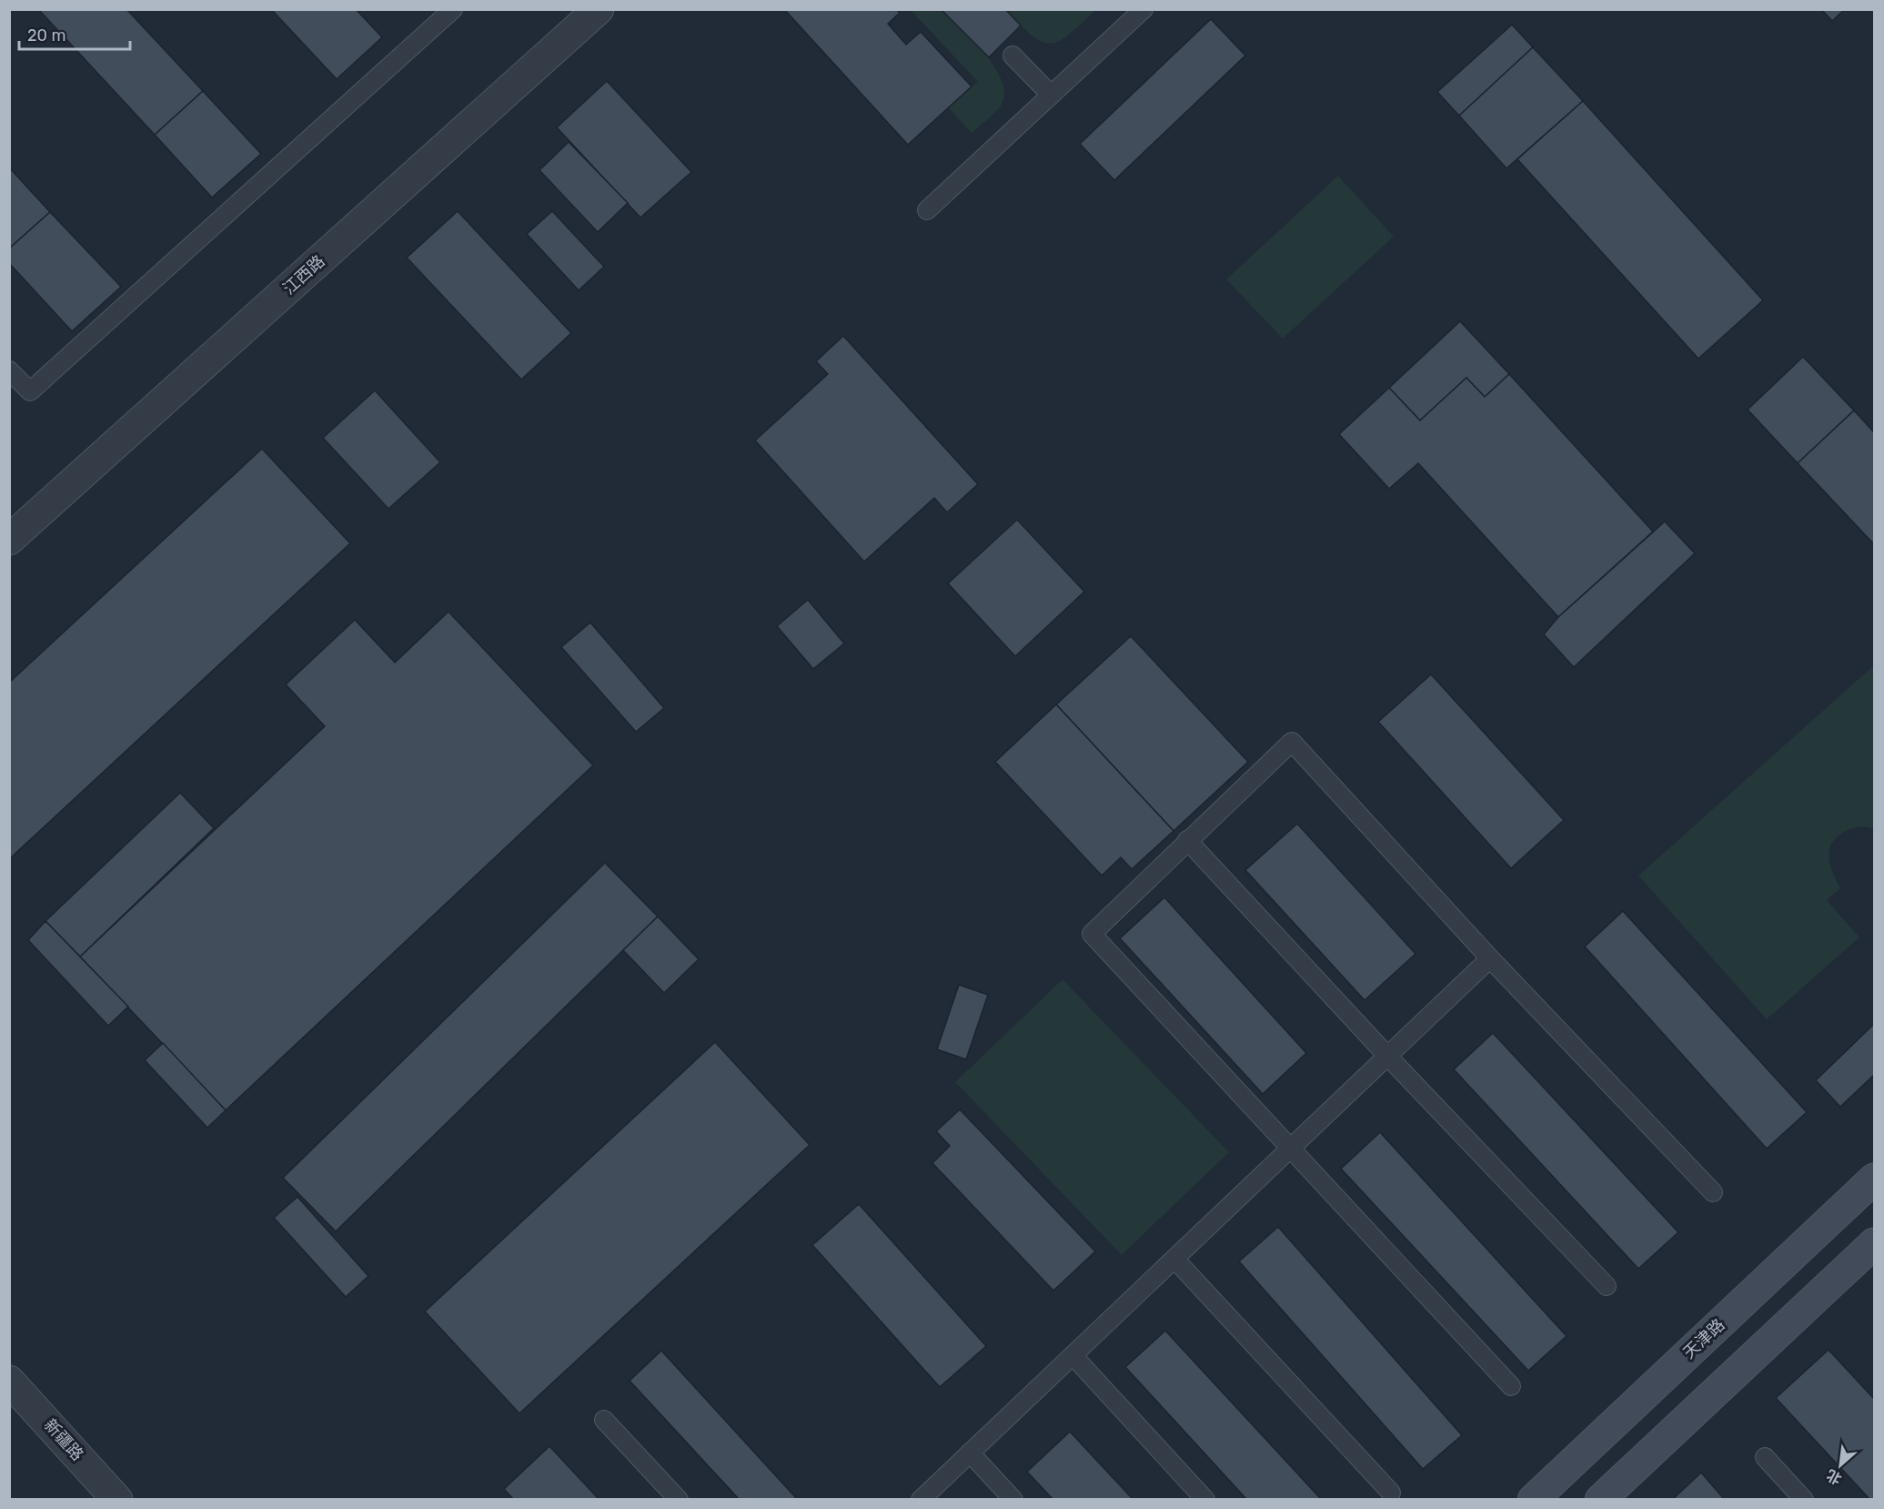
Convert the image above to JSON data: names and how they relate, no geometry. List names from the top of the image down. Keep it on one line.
{"streets":{"main road":["天津路"],"street":["江西路","新疆路"]},"scale_bar":"20 m","north":"bottom left"}
